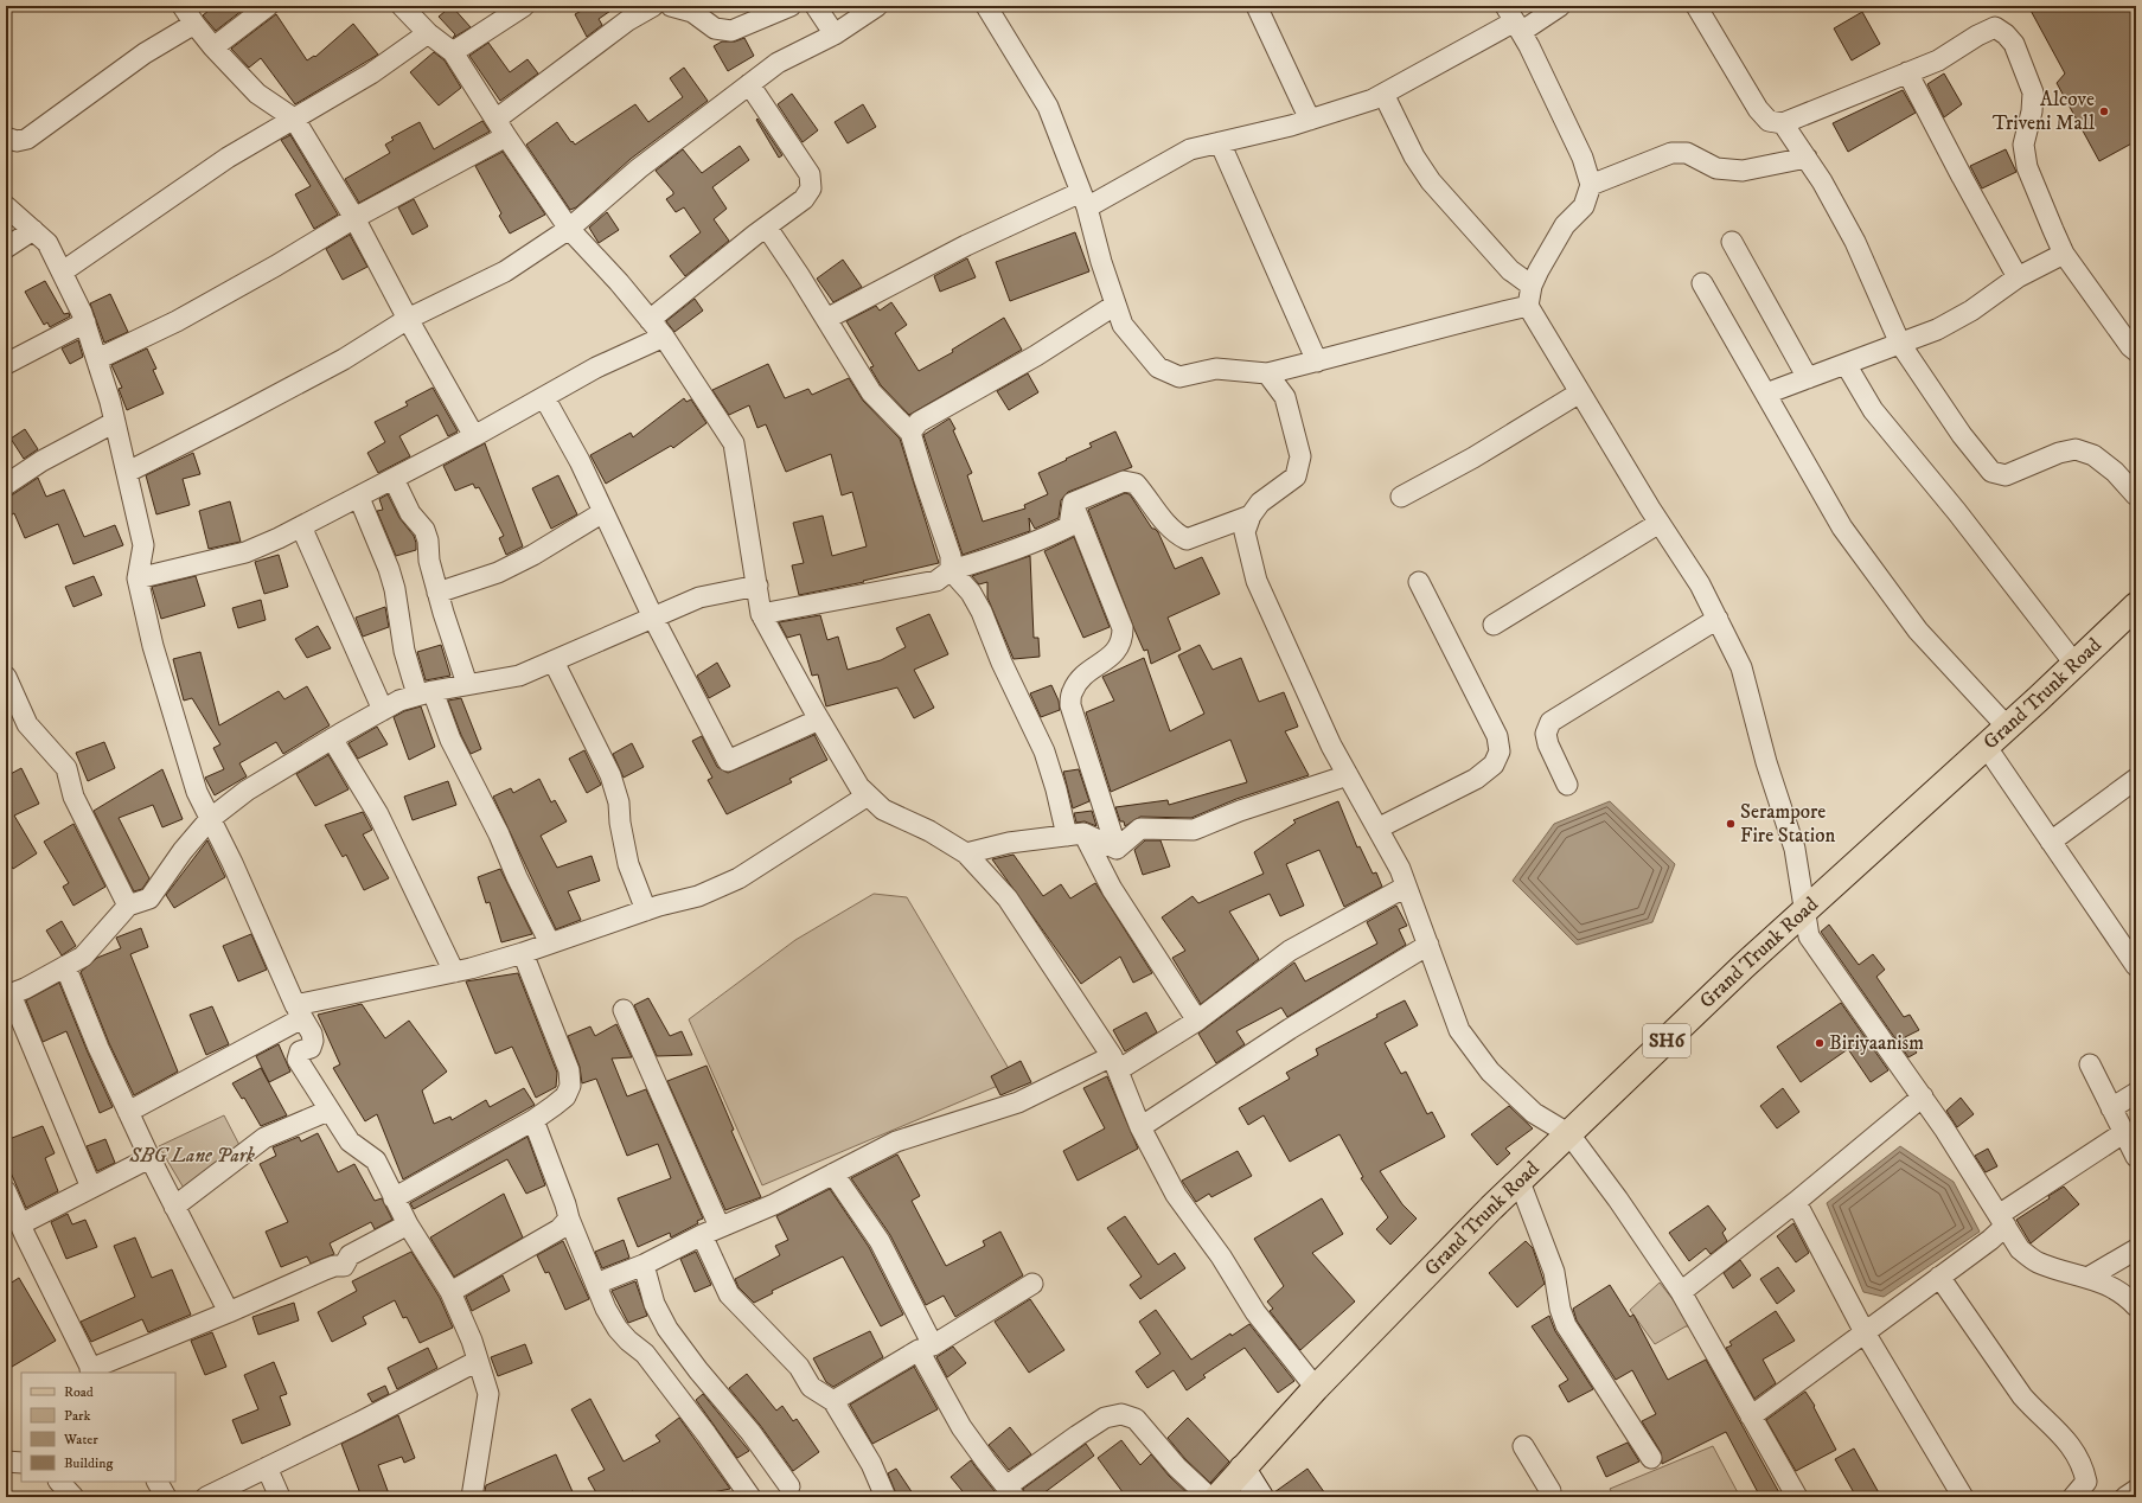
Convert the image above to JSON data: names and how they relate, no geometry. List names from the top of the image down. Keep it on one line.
{"streets":{"main road":["Grand Trunk Road","SH6"]},"parks":["SBG Lane Park"],"places":["Alcove Triveni Mall","Serampore Fire Station","Biriyaanism"],"legend":["Road","Park","Water","Building"]}
